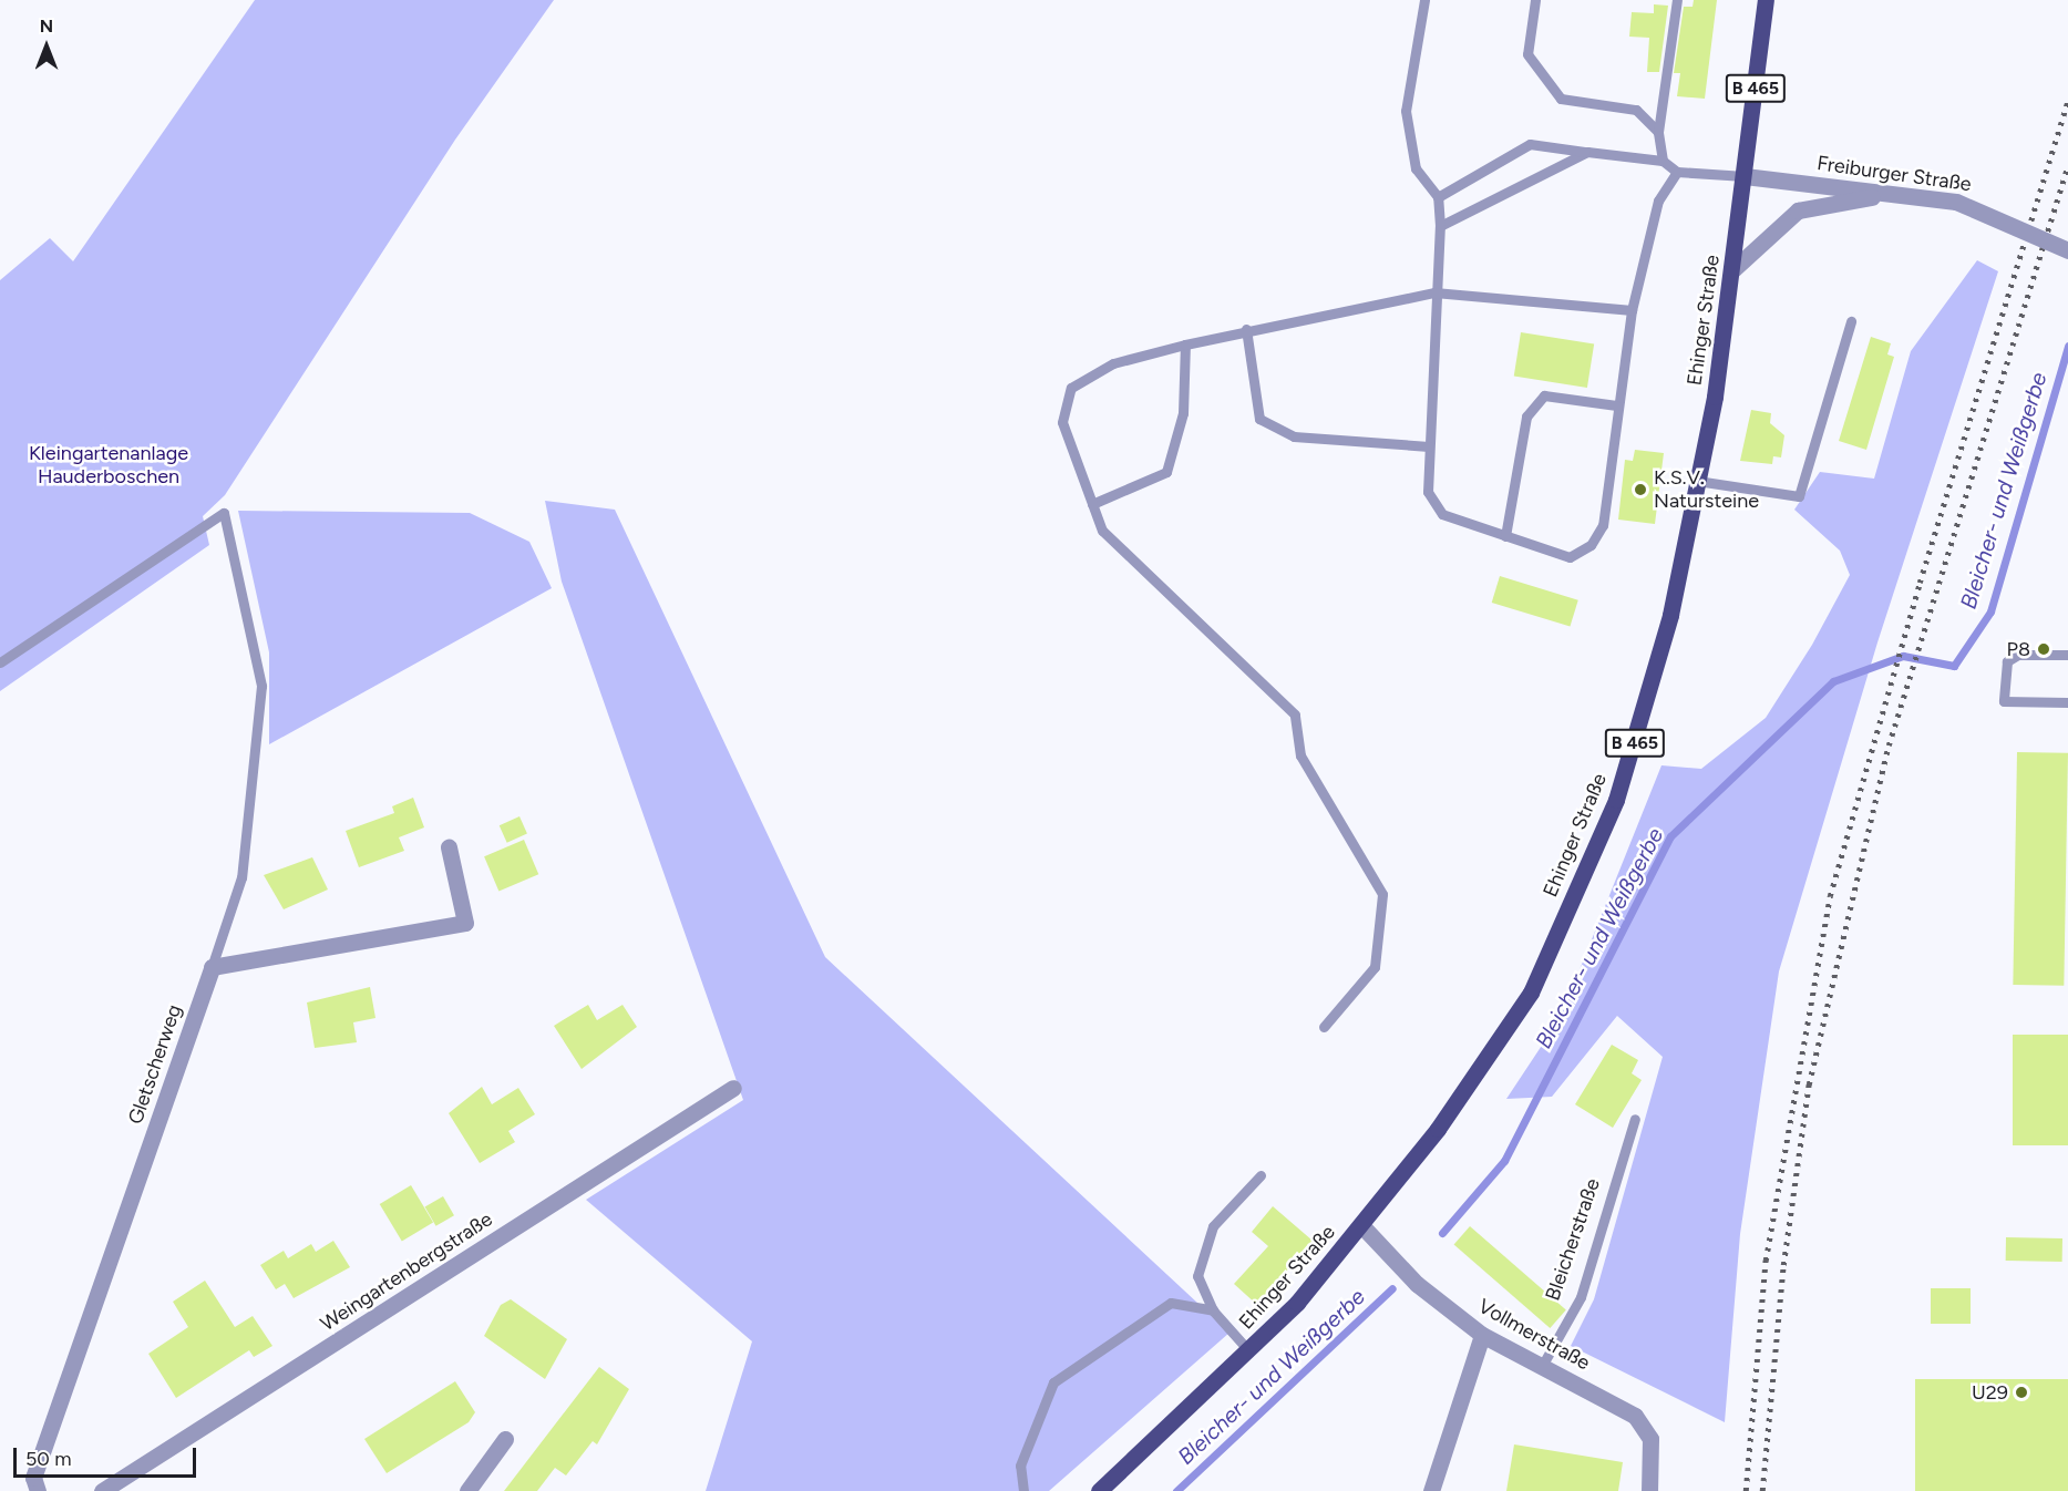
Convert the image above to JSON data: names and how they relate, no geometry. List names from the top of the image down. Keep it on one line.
{"streets":{"main road":["B 465","Ehinger Straße"],"street":["Freiburger Straße","Gletscherweg","Weingartenbergstraße","Vollmerstraße"],"lane":["Bleicherstraße"]},"crossings":[["Freiburger Straße","Ehinger Straße"],["Ehinger Straße","Vollmerstraße"],["Bleicherstraße","Vollmerstraße"]],"water":["Bleicher- und Weißgerbe"],"parks":["Kleingartenanlage Hauderboschen"],"places":["K.S.V. Natursteine","P8","U29"],"scale_bar":"50 m","north":"top"}
